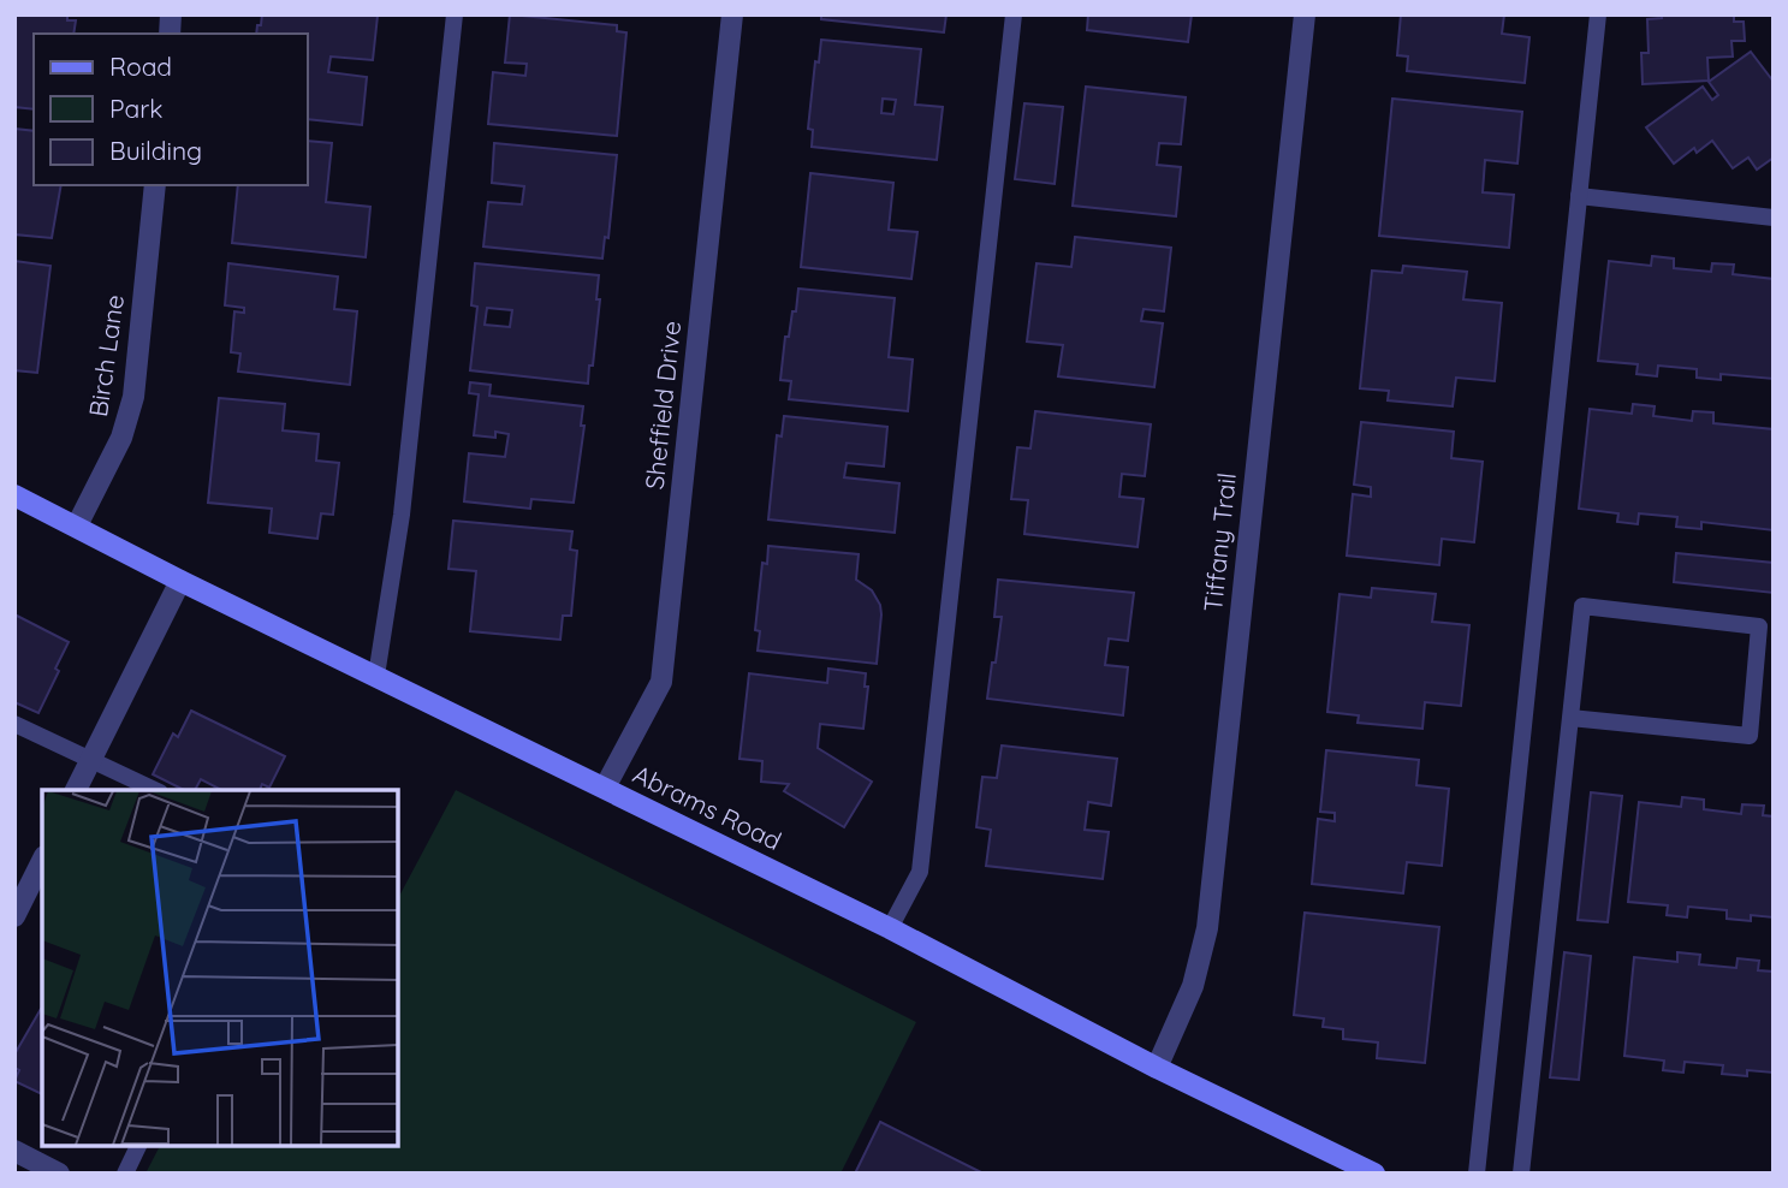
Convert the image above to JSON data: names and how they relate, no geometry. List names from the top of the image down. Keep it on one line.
{"streets":{"main road":["Abrams Road"],"street":["Birch Lane","Sheffield Drive","Tiffany Trail"]},"crossings":[["Birch Lane","Abrams Road"],["Sheffield Drive","Abrams Road"],["Tiffany Trail","Abrams Road"]],"legend":["Road","Park","Building"]}
